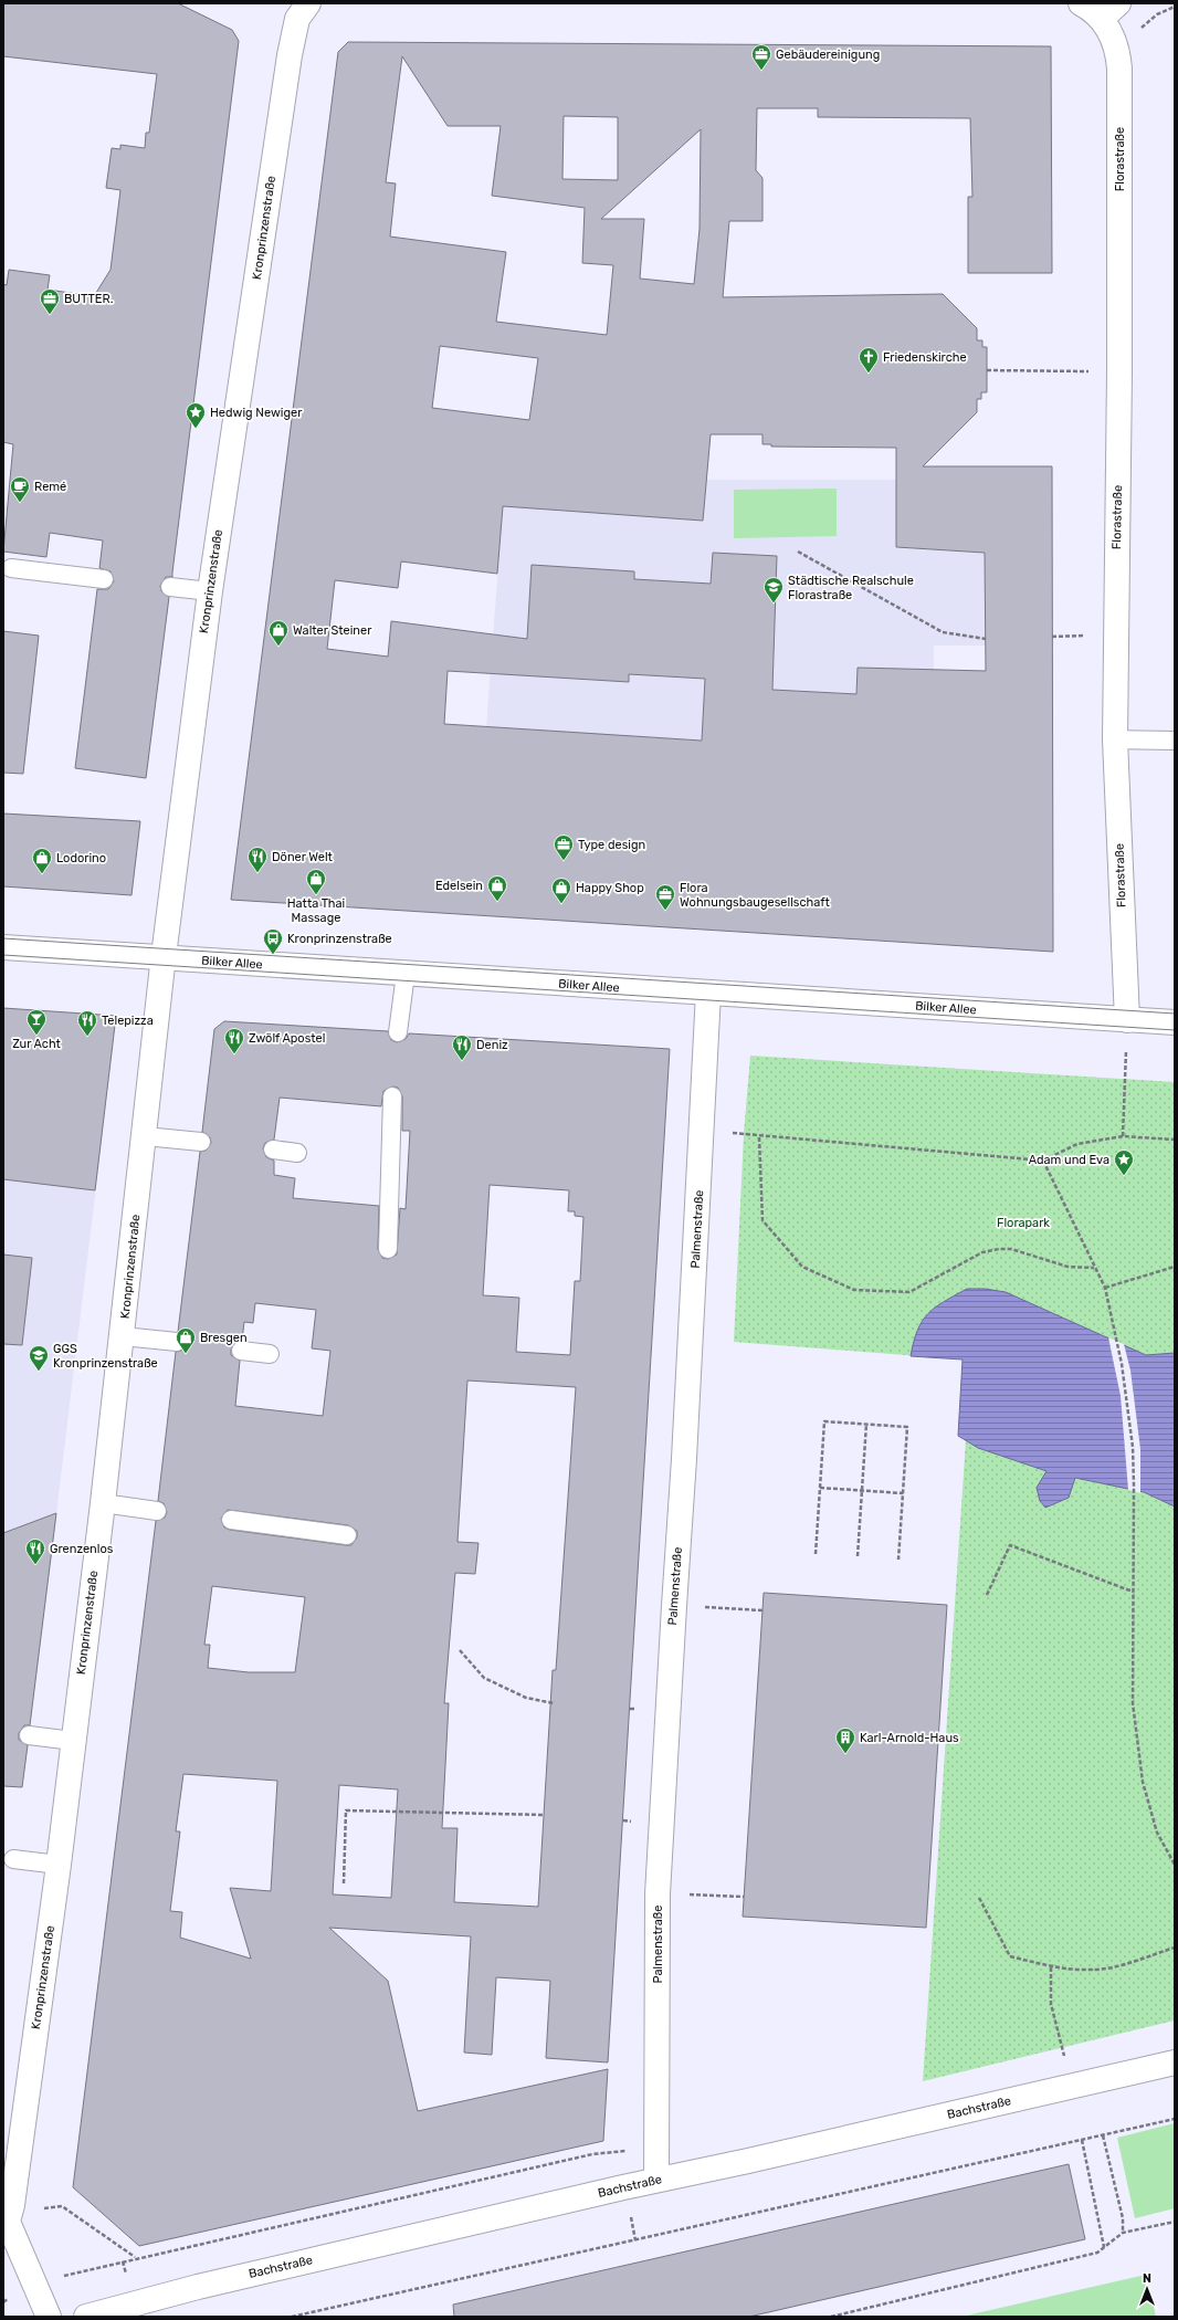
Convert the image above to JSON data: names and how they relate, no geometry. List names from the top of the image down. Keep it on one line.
{"streets":{"street":["Florastraße","Kronprinzenstraße","Bilker Allee","Palmenstraße","Bachstraße"]},"crossings":[["Florastraße","Bilker Allee"],["Kronprinzenstraße","Bilker Allee"],["Bilker Allee","Palmenstraße"],["Palmenstraße","Bachstraße"]],"parks":["Florapark"],"places":{"office":["Gebäudereinigung","BUTTER.","Type design","Flora Wohnungsbaugesellschaft"],"church":["Friedenskirche"],"place":["Hedwig Newiger","Adam und Eva"],"cafe":["Remé"],"school or university":["Städtische Realschule Florastraße","GGS Kronprinzenstraße"],"shop":["Walter Steiner","Lodorino","Hatta Thai Massage","Edelsein","Happy Shop","Bresgen"],"restaurant":["Döner Welt","Telepizza","Zwölf Apostel","Deniz","Grenzenlos"],"bus stop":["Kronprinzenstraße"],"bar":["Zur Acht"],"building":["Karl-Arnold-Haus"]},"north":"top"}
